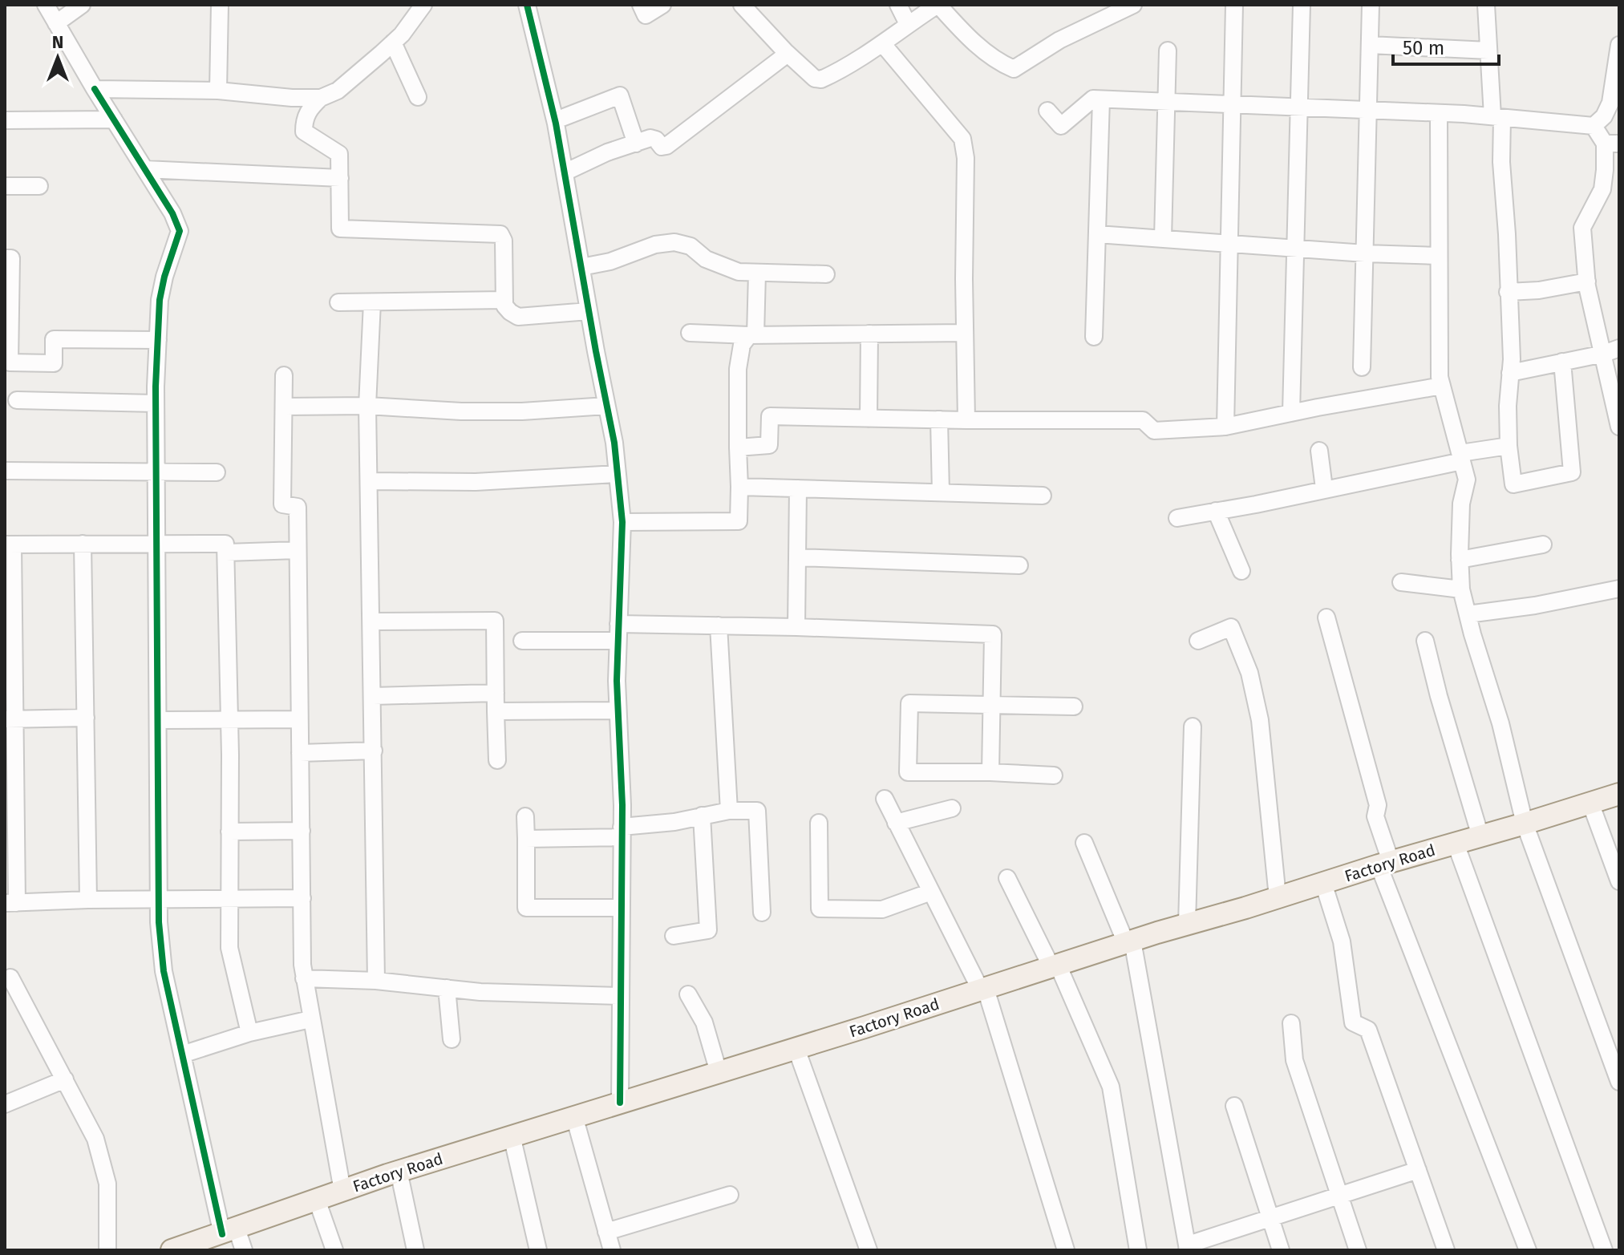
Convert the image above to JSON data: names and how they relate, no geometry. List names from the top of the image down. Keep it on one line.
{"streets":{"main road":["Factory Road"]},"scale_bar":"50 m","north":"top"}
